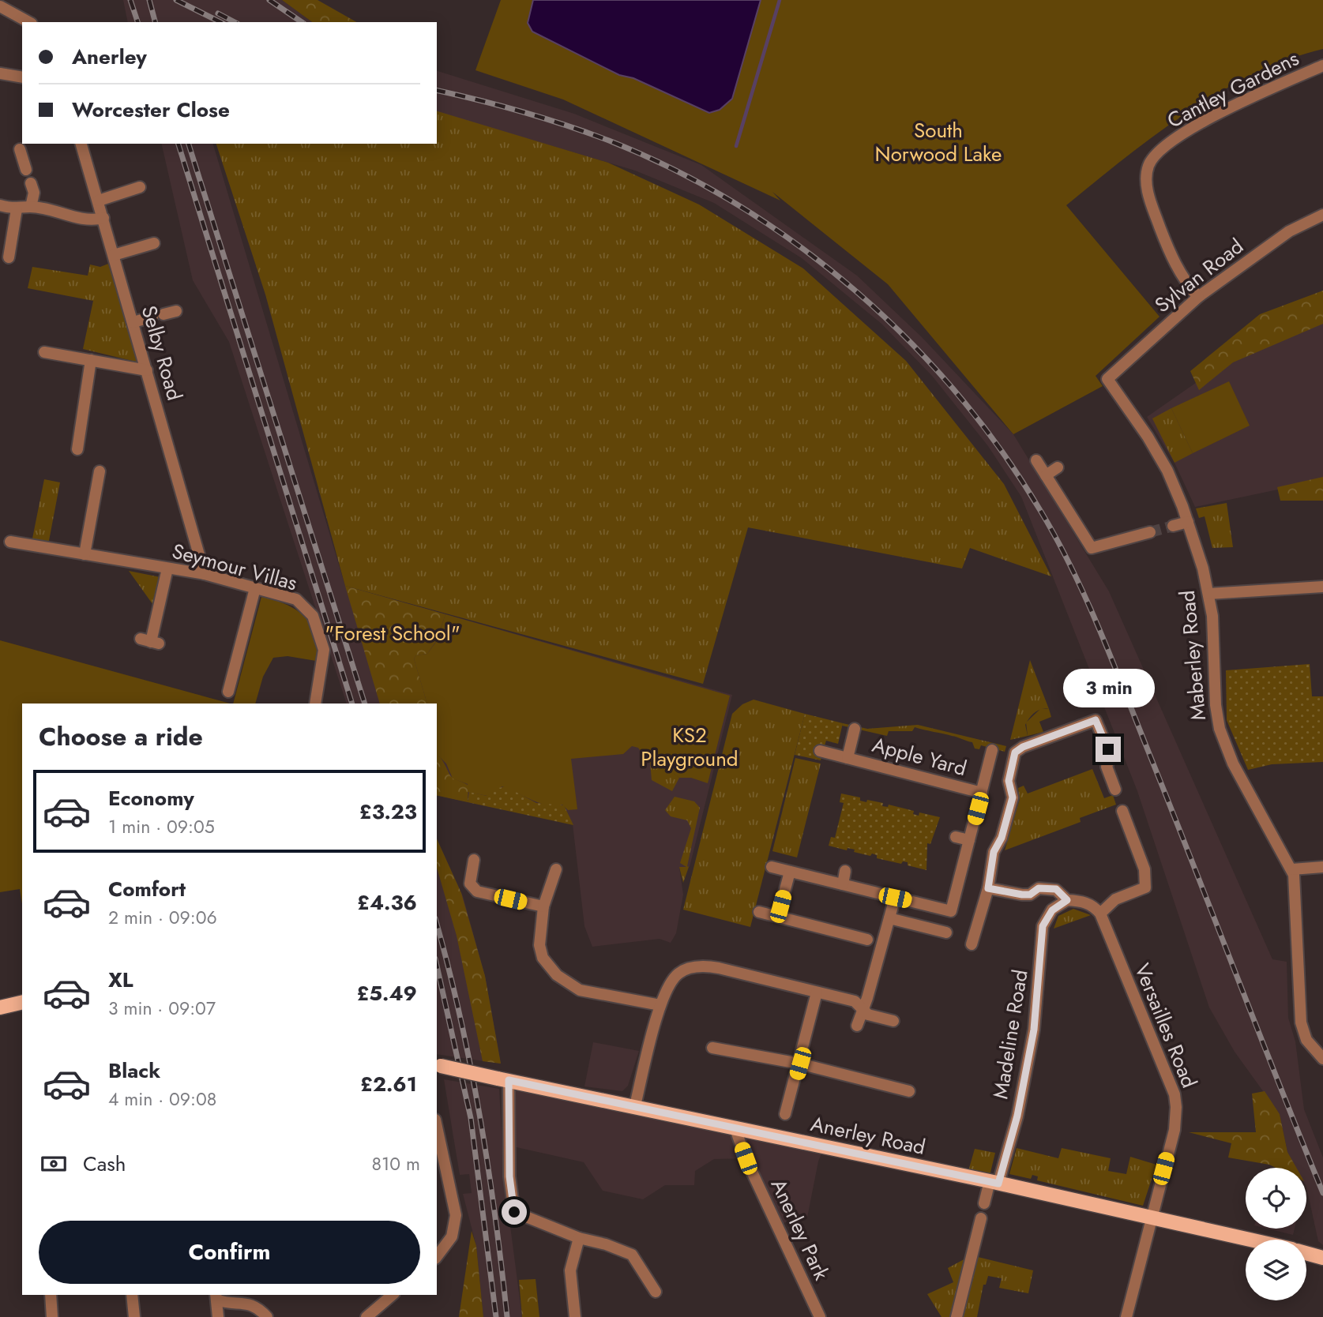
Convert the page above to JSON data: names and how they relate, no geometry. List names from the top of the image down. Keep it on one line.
{"streets":{"main road":["Anerley Road"],"street":["Cantley Gardens","Sylvan Road","Selby Road","Seymour Villas","Maberley Road","Apple Yard","Versailles Road","Madeline Road","Anerley Park"]},"crossings":[["Cantley Gardens","Sylvan Road"],["Sylvan Road","Maberley Road"],["Selby Road","Seymour Villas"],["Versailles Road","Anerley Road"],["Madeline Road","Anerley Road"],["Anerley Road","Anerley Park"]],"parks":["South Norwood Lake","\"Forest School\"","KS2 Playground"],"page":{"banner":["Anerley","Worcester Close"],"bubble":"3 min","heading":"Choose a ride","list":[{"name":"Economy","note":"1 min · 09:05","value":"£3.23"},{"name":"Comfort","note":"2 min · 09:06","value":"£4.36"},{"name":"XL","note":"3 min · 09:07","value":"£5.49"},{"name":"Black","note":"4 min · 09:08","value":"£2.61"}],"pay":["Cash","810 m"],"buttons":"Confirm"}}
